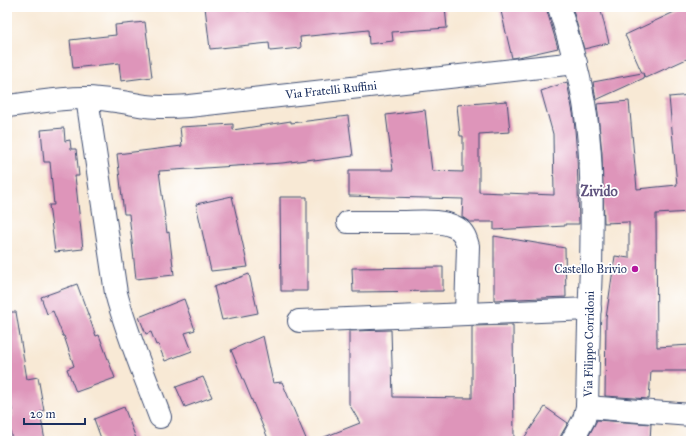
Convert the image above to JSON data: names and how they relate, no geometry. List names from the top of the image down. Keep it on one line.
{"streets":{"street":["Via Fratelli Ruffini","Via Filippo Corridoni"]},"crossings":[["Via Fratelli Ruffini","Via Filippo Corridoni"]],"districts":["Zivido"],"places":["Castello Brivio"],"scale_bar":"20 m"}
